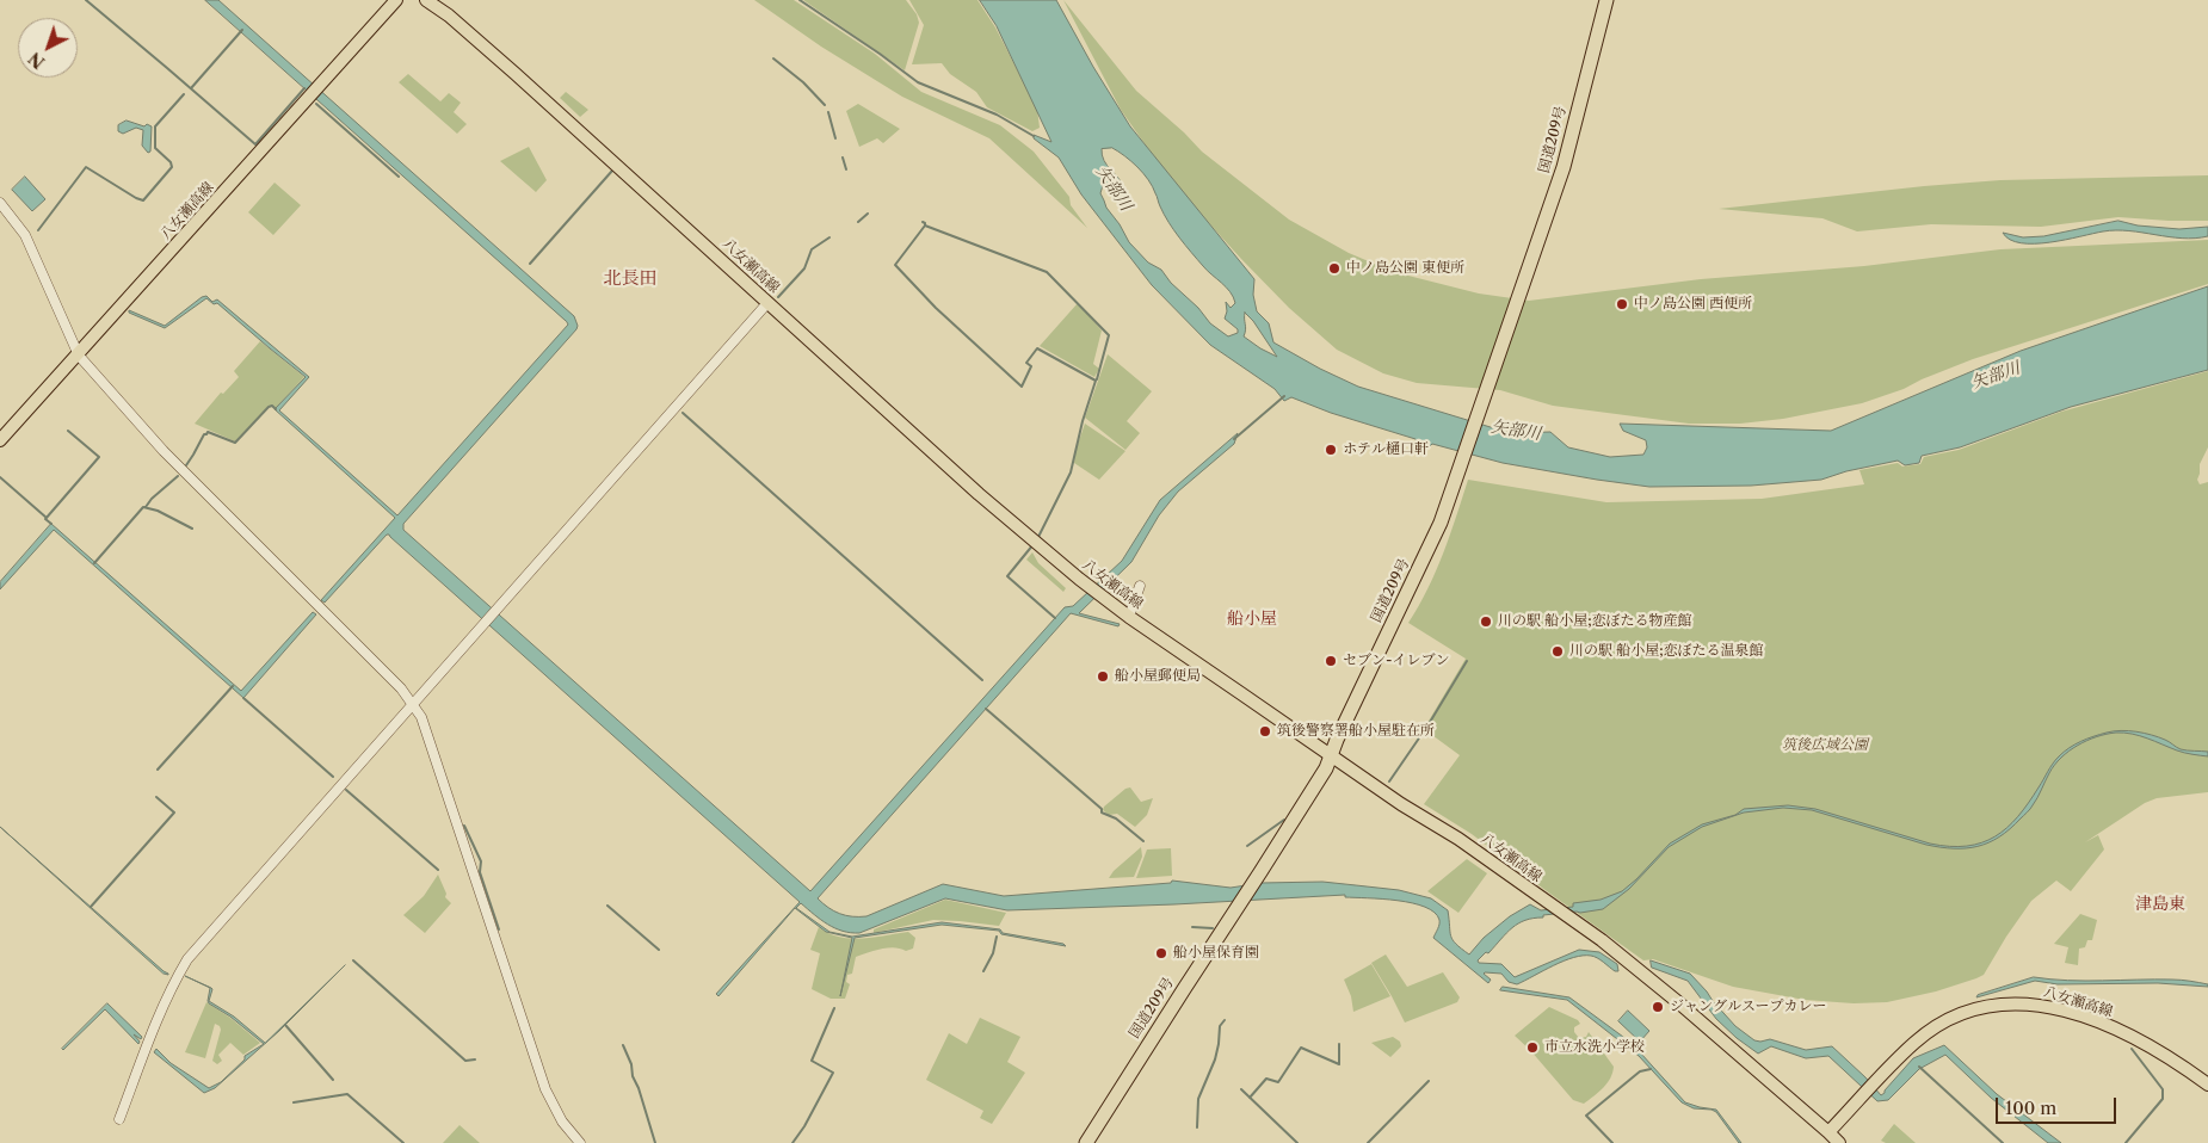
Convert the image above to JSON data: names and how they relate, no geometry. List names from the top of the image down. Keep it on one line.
{"streets":{"highway":["国道209号"],"main road":["八女瀬高線"]},"crossings":[["国道209号","八女瀬高線"]],"districts":["北長田","船小屋","津島東"],"water":["矢部川"],"parks":["筑後広域公園"],"places":["中ノ島公園 東便所","中ノ島公園 西便所","ホテル樋口軒","川の駅 船小屋;恋ぼたる物産館","川の駅 船小屋;恋ぼたる温泉館","セブン-イレブン","船小屋郵便局","筑後警察署船小屋駐在所","船小屋保育園","ジャングルスープカレー","市立水洗小学校"],"scale_bar":"100 m","north":"bottom left"}
